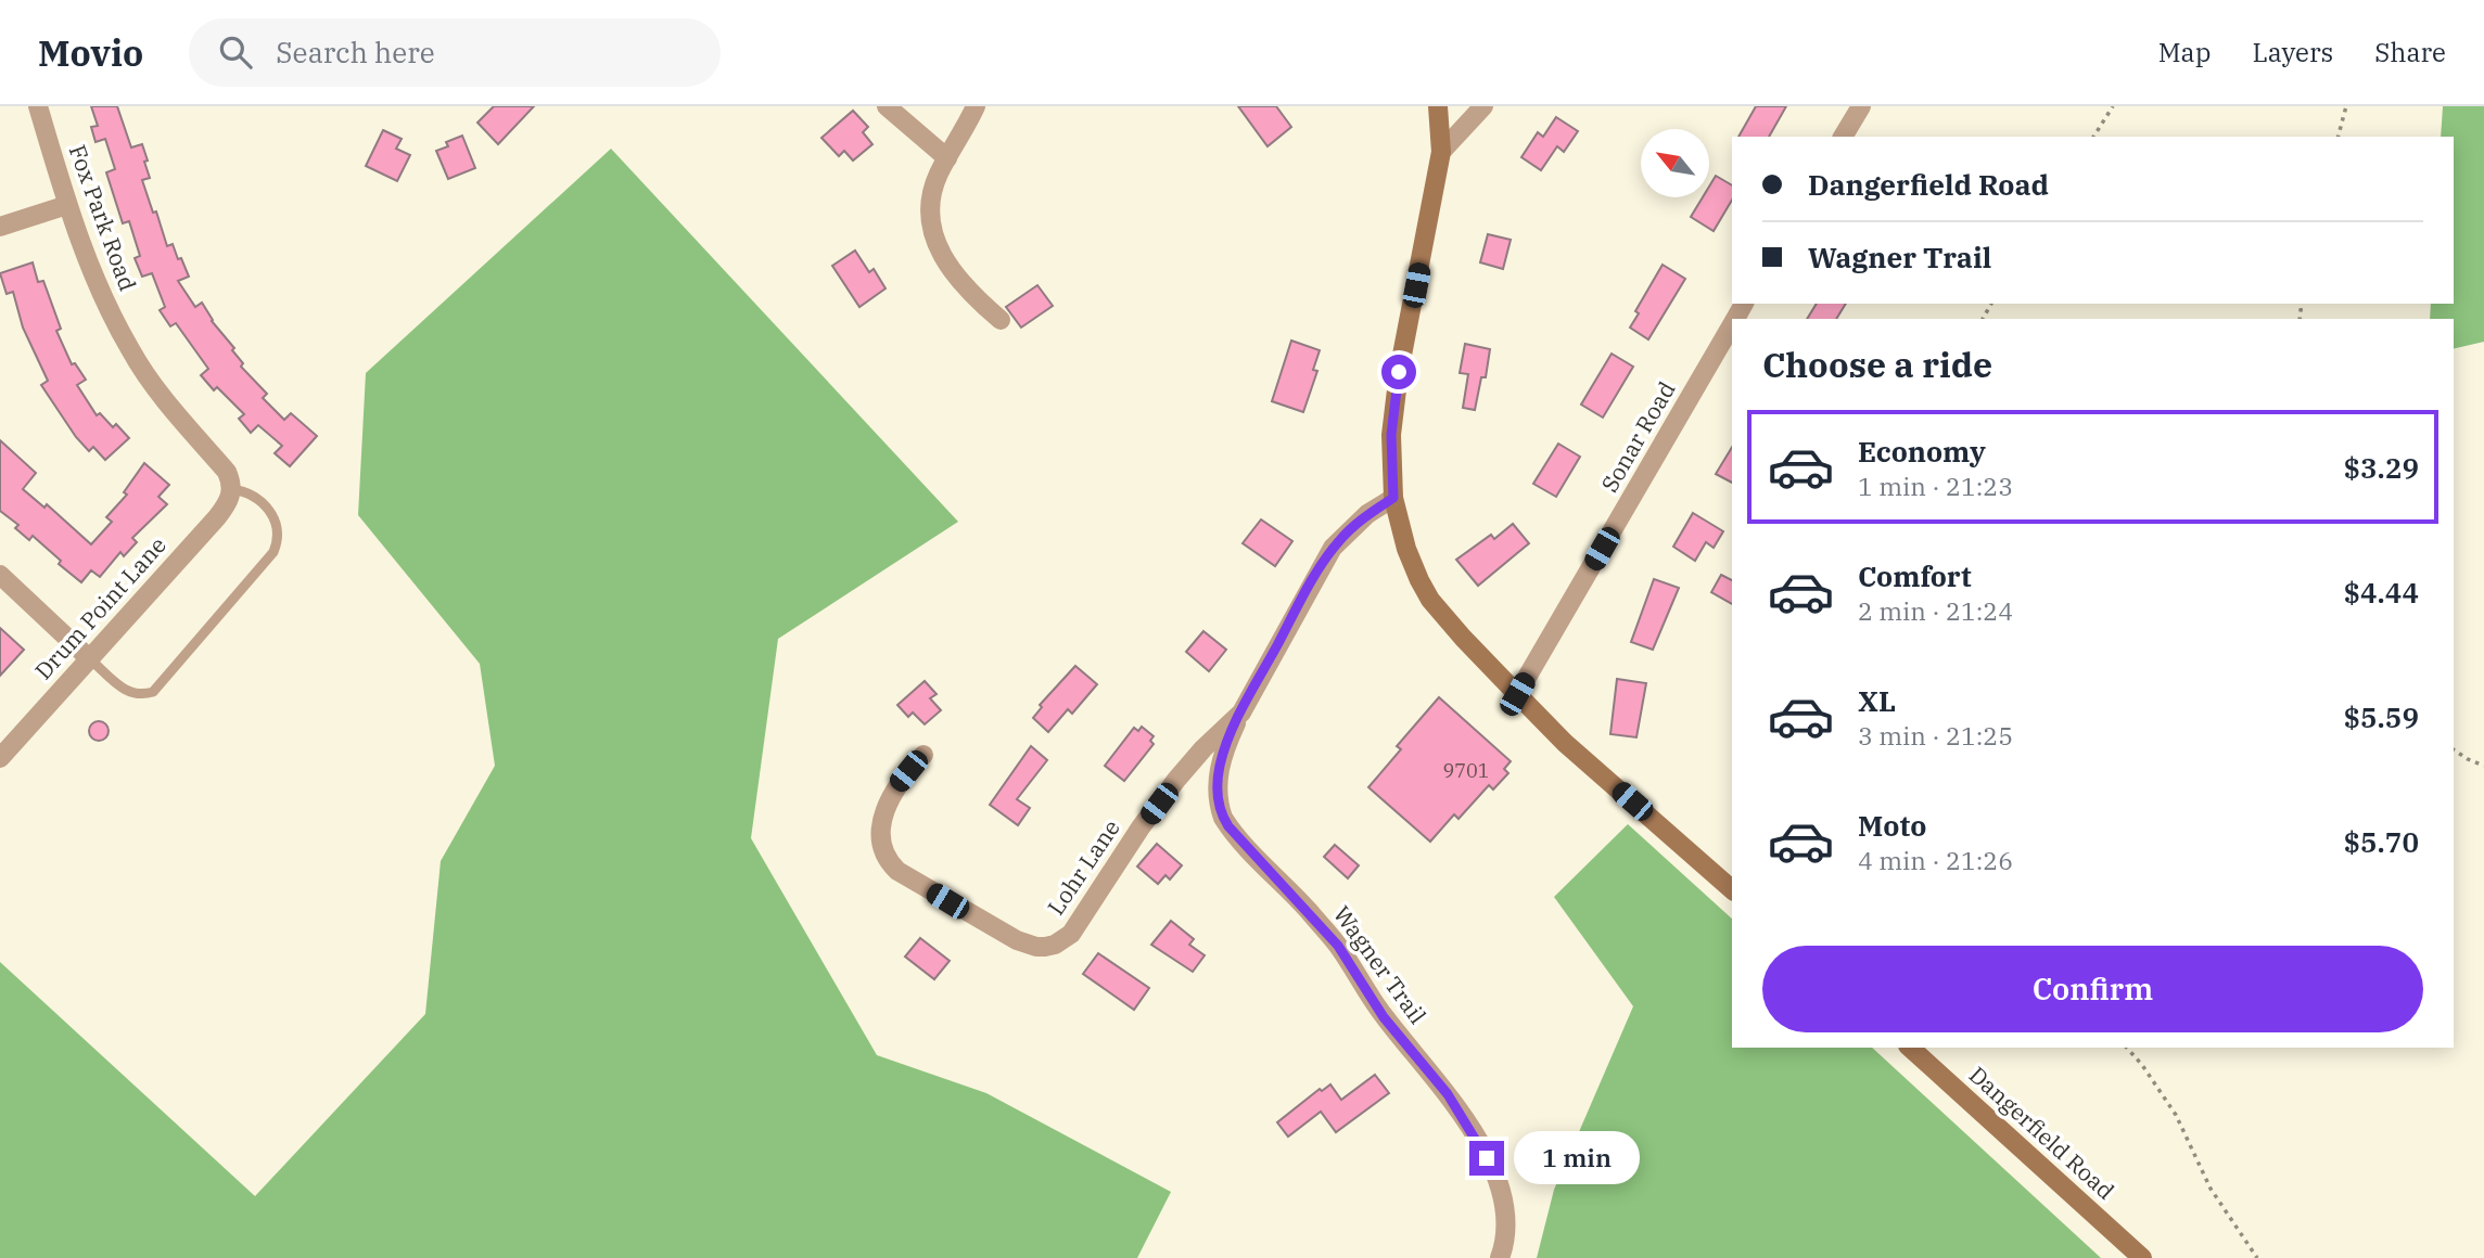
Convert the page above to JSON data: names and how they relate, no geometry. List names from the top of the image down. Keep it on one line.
{"streets":{"street":["Fox Park Road","Sonar Road","Drum Point Lane","Lohr Lane","Wagner Trail","Dangerfield Road"]},"crossings":[["Fox Park Road","Drum Point Lane"],["Lohr Lane","Wagner Trail"]],"house_numbers":["9701"],"north":"top left","page":{"header":"Movio","search":"Search here","nav":["Map","Layers","Share"],"banner":["Dangerfield Road","Wagner Trail"],"heading":"Choose a ride","list":[{"name":"Economy","note":"1 min · 21:23","value":"$3.29"},{"name":"Comfort","note":"2 min · 21:24","value":"$4.44"},{"name":"XL","note":"3 min · 21:25","value":"$5.59"},{"name":"Moto","note":"4 min · 21:26","value":"$5.70"}],"buttons":"Confirm","bubble":"1 min"}}
